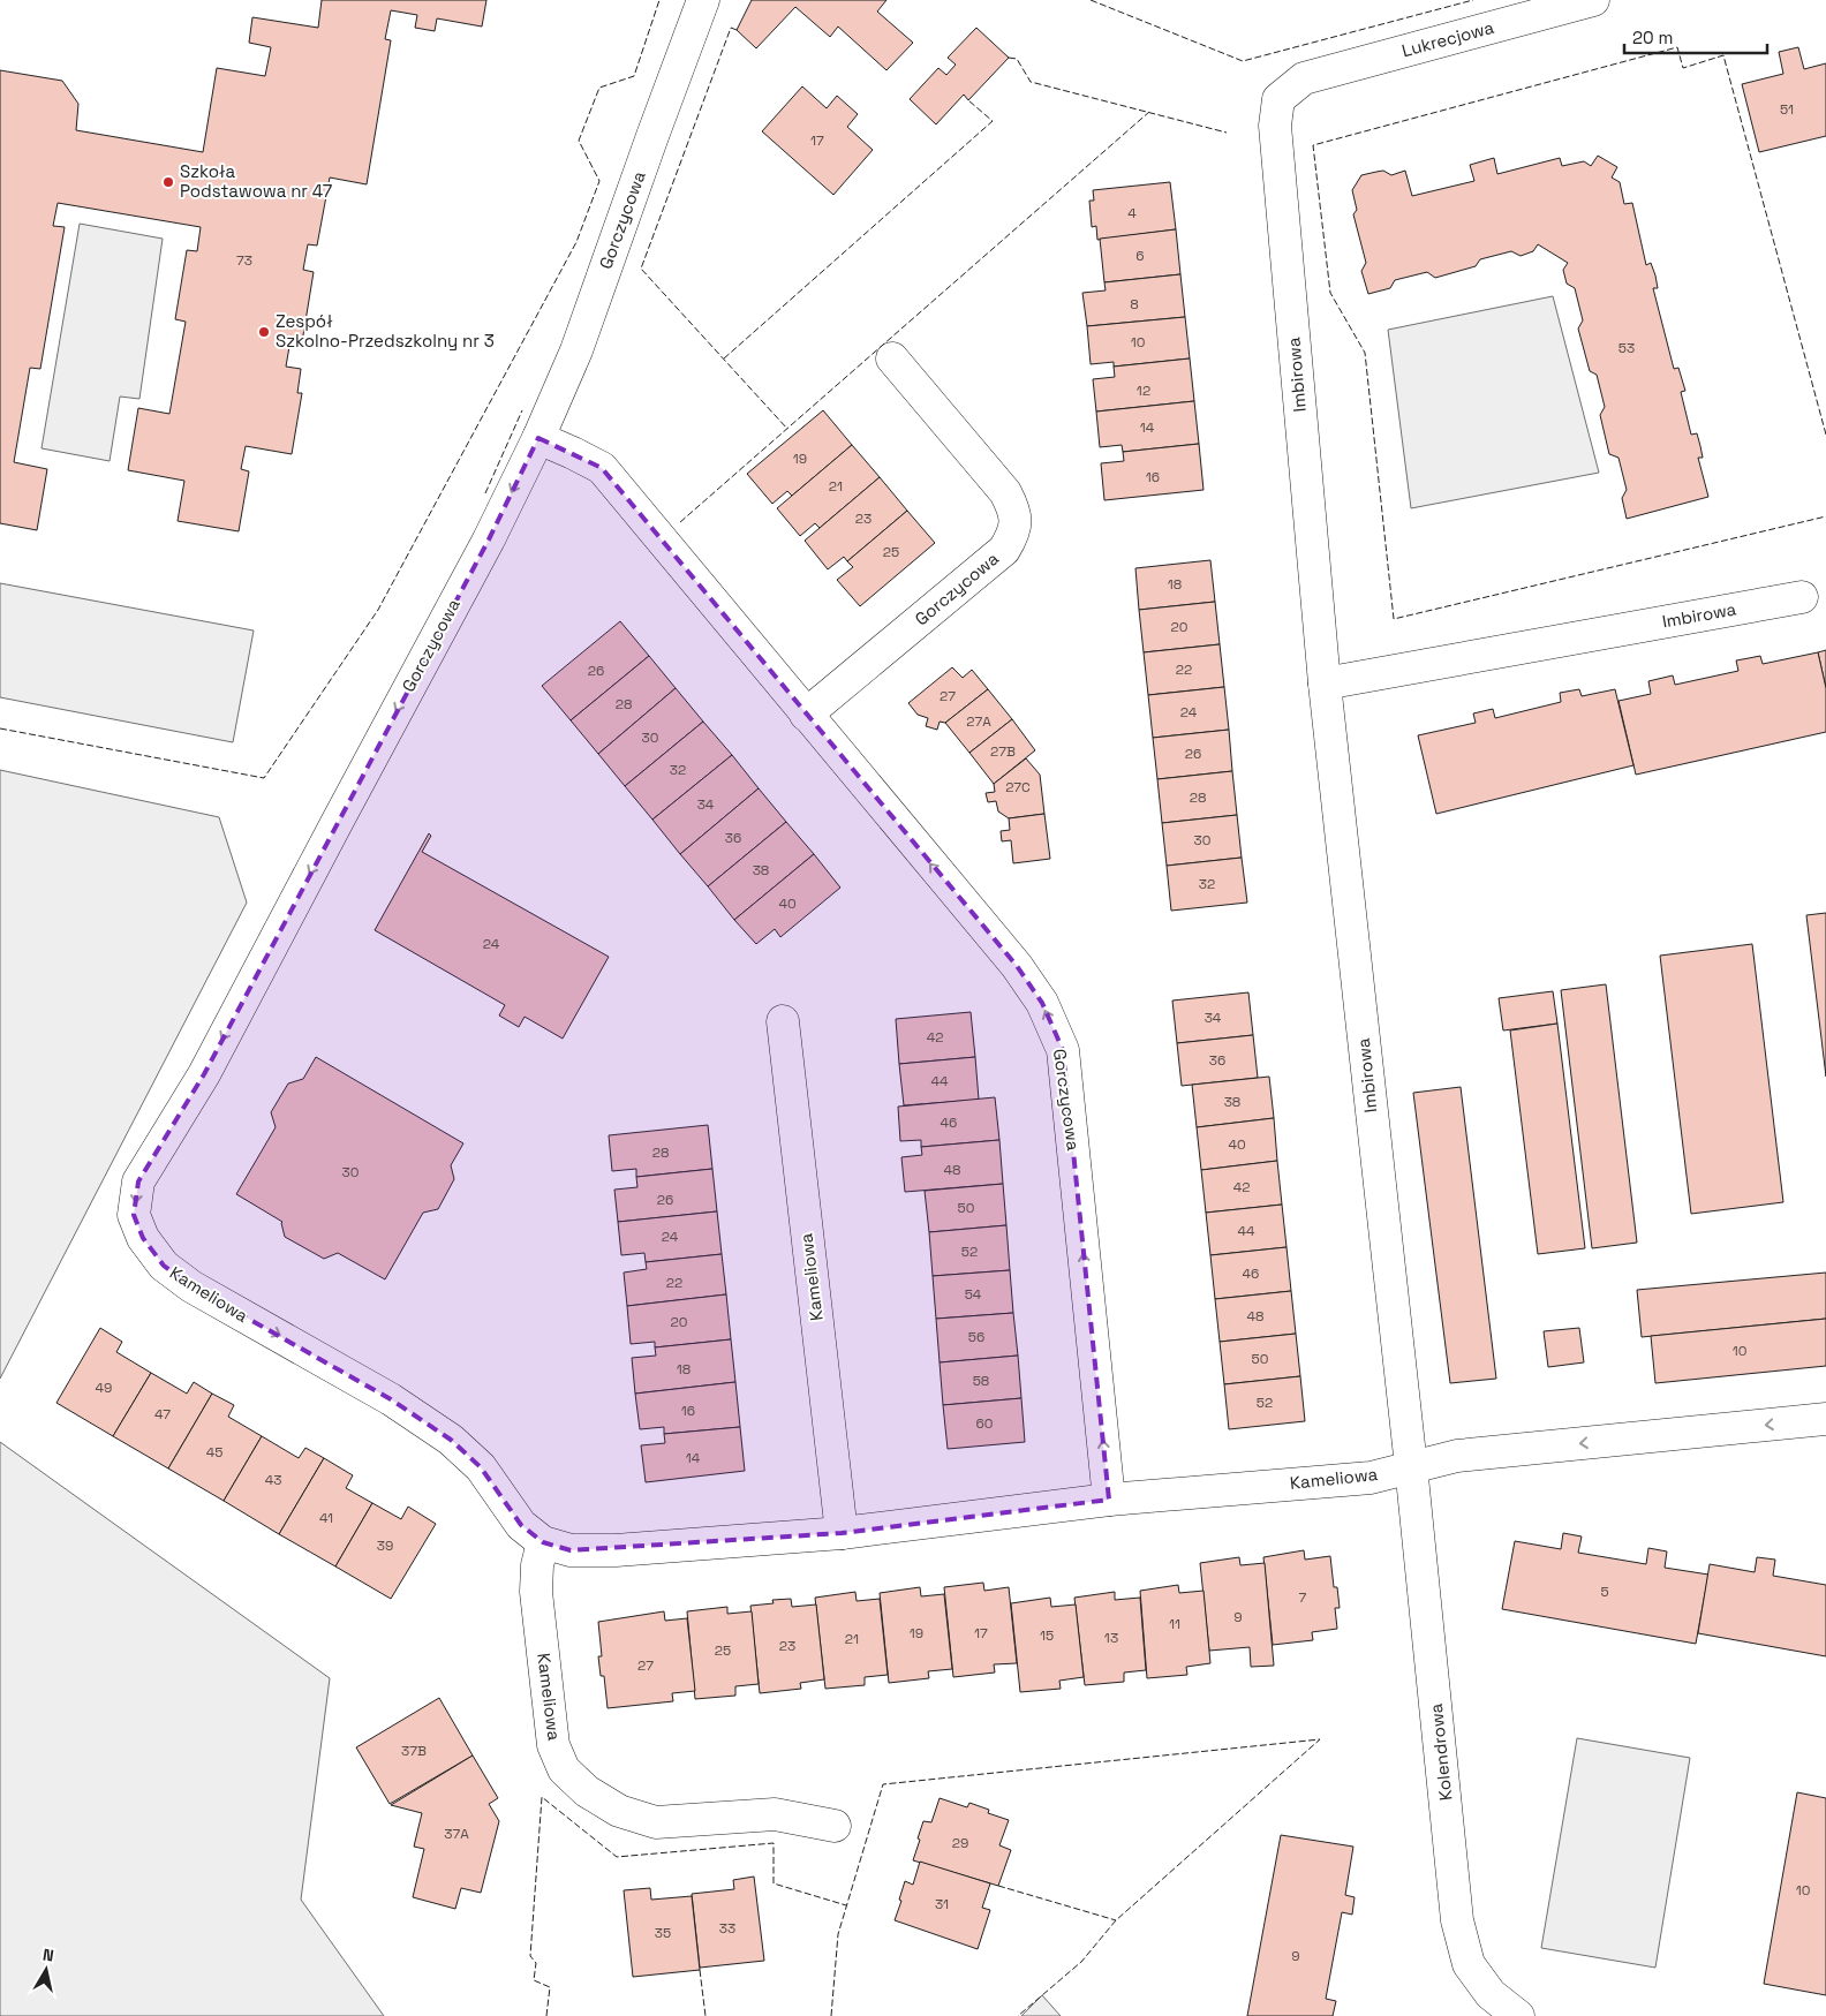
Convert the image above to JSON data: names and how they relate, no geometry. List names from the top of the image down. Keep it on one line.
{"streets":{"street":["Lukrecjowa","Gorczycowa","Imbirowa","Kameliowa","Kolendrowa"]},"crossings":[["Lukrecjowa","Imbirowa"],["Gorczycowa","Kameliowa"],["Imbirowa","Kameliowa"],["Imbirowa","Kolendrowa"],["Kameliowa","Kolendrowa"]],"places":["Szkoła Podstawowa nr 47","Zespół Szkolno-Przedszkolny nr 3"],"house_numbers":["51","17","4","6","73","8","10","53","12","14","19","16","21","23","25","18","20","22","26","27","28","24","27A","30","27B","26","32","27C","28","34","36","30","38","32","40","24","34","42","36","44","38","46","40","28","48","30","42","26","50","44","24","52","46","22","54","48","20","56","10","50","18","58","49","52","16","47","60","45","14","43","41","39","5","7","9","11","19","17","15","13","21","23","25","27","37B","37A","29","10","31","33","35","9"],"scale_bar":"20 m","north":"top"}
